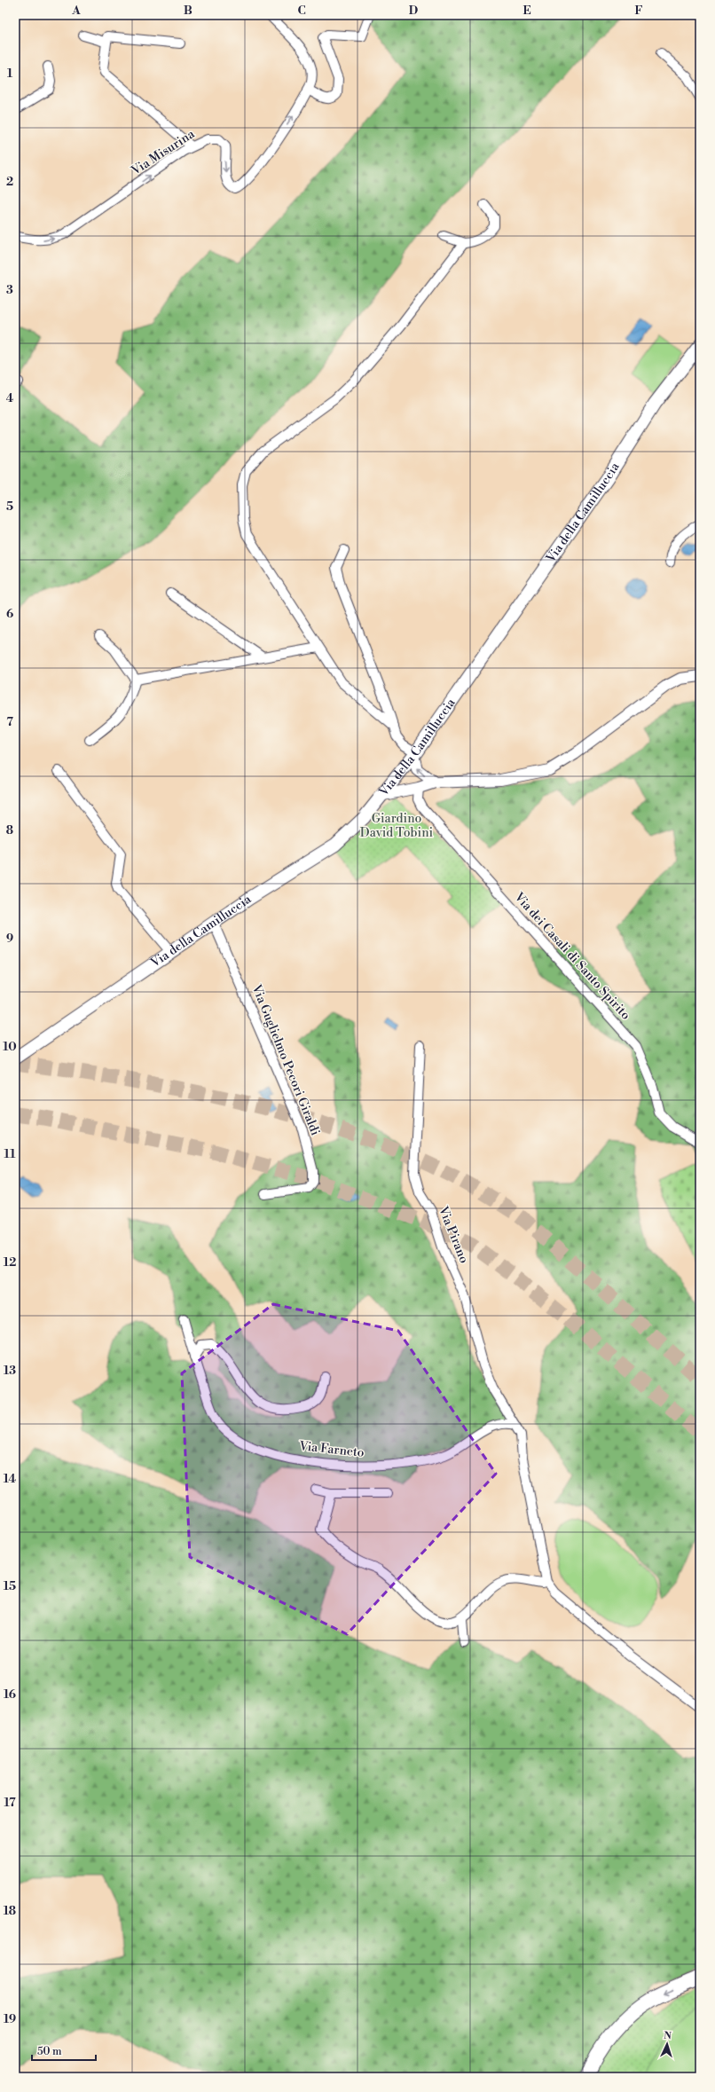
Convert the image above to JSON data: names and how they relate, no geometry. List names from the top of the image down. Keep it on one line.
{"streets":{"main road":["Via della Camilluccia"],"street":["Via Misurina","Via dei Casali di Santo Spirito","Via Guglielmo Pecori Giraldi","Via Pirano","Via Farneto"]},"crossings":[["Via della Camilluccia","Via Guglielmo Pecori Giraldi"],["Via Pirano","Via Farneto"]],"parks":["Giardino David Tobini"],"scale_bar":"50 m","north":"top","grid":{"columns":["A","B","C","D","E","F"],"rows":["1","2","3","4","5","6","7","8","9","10","11","12","13","14","15","16","17","18","19"]}}
